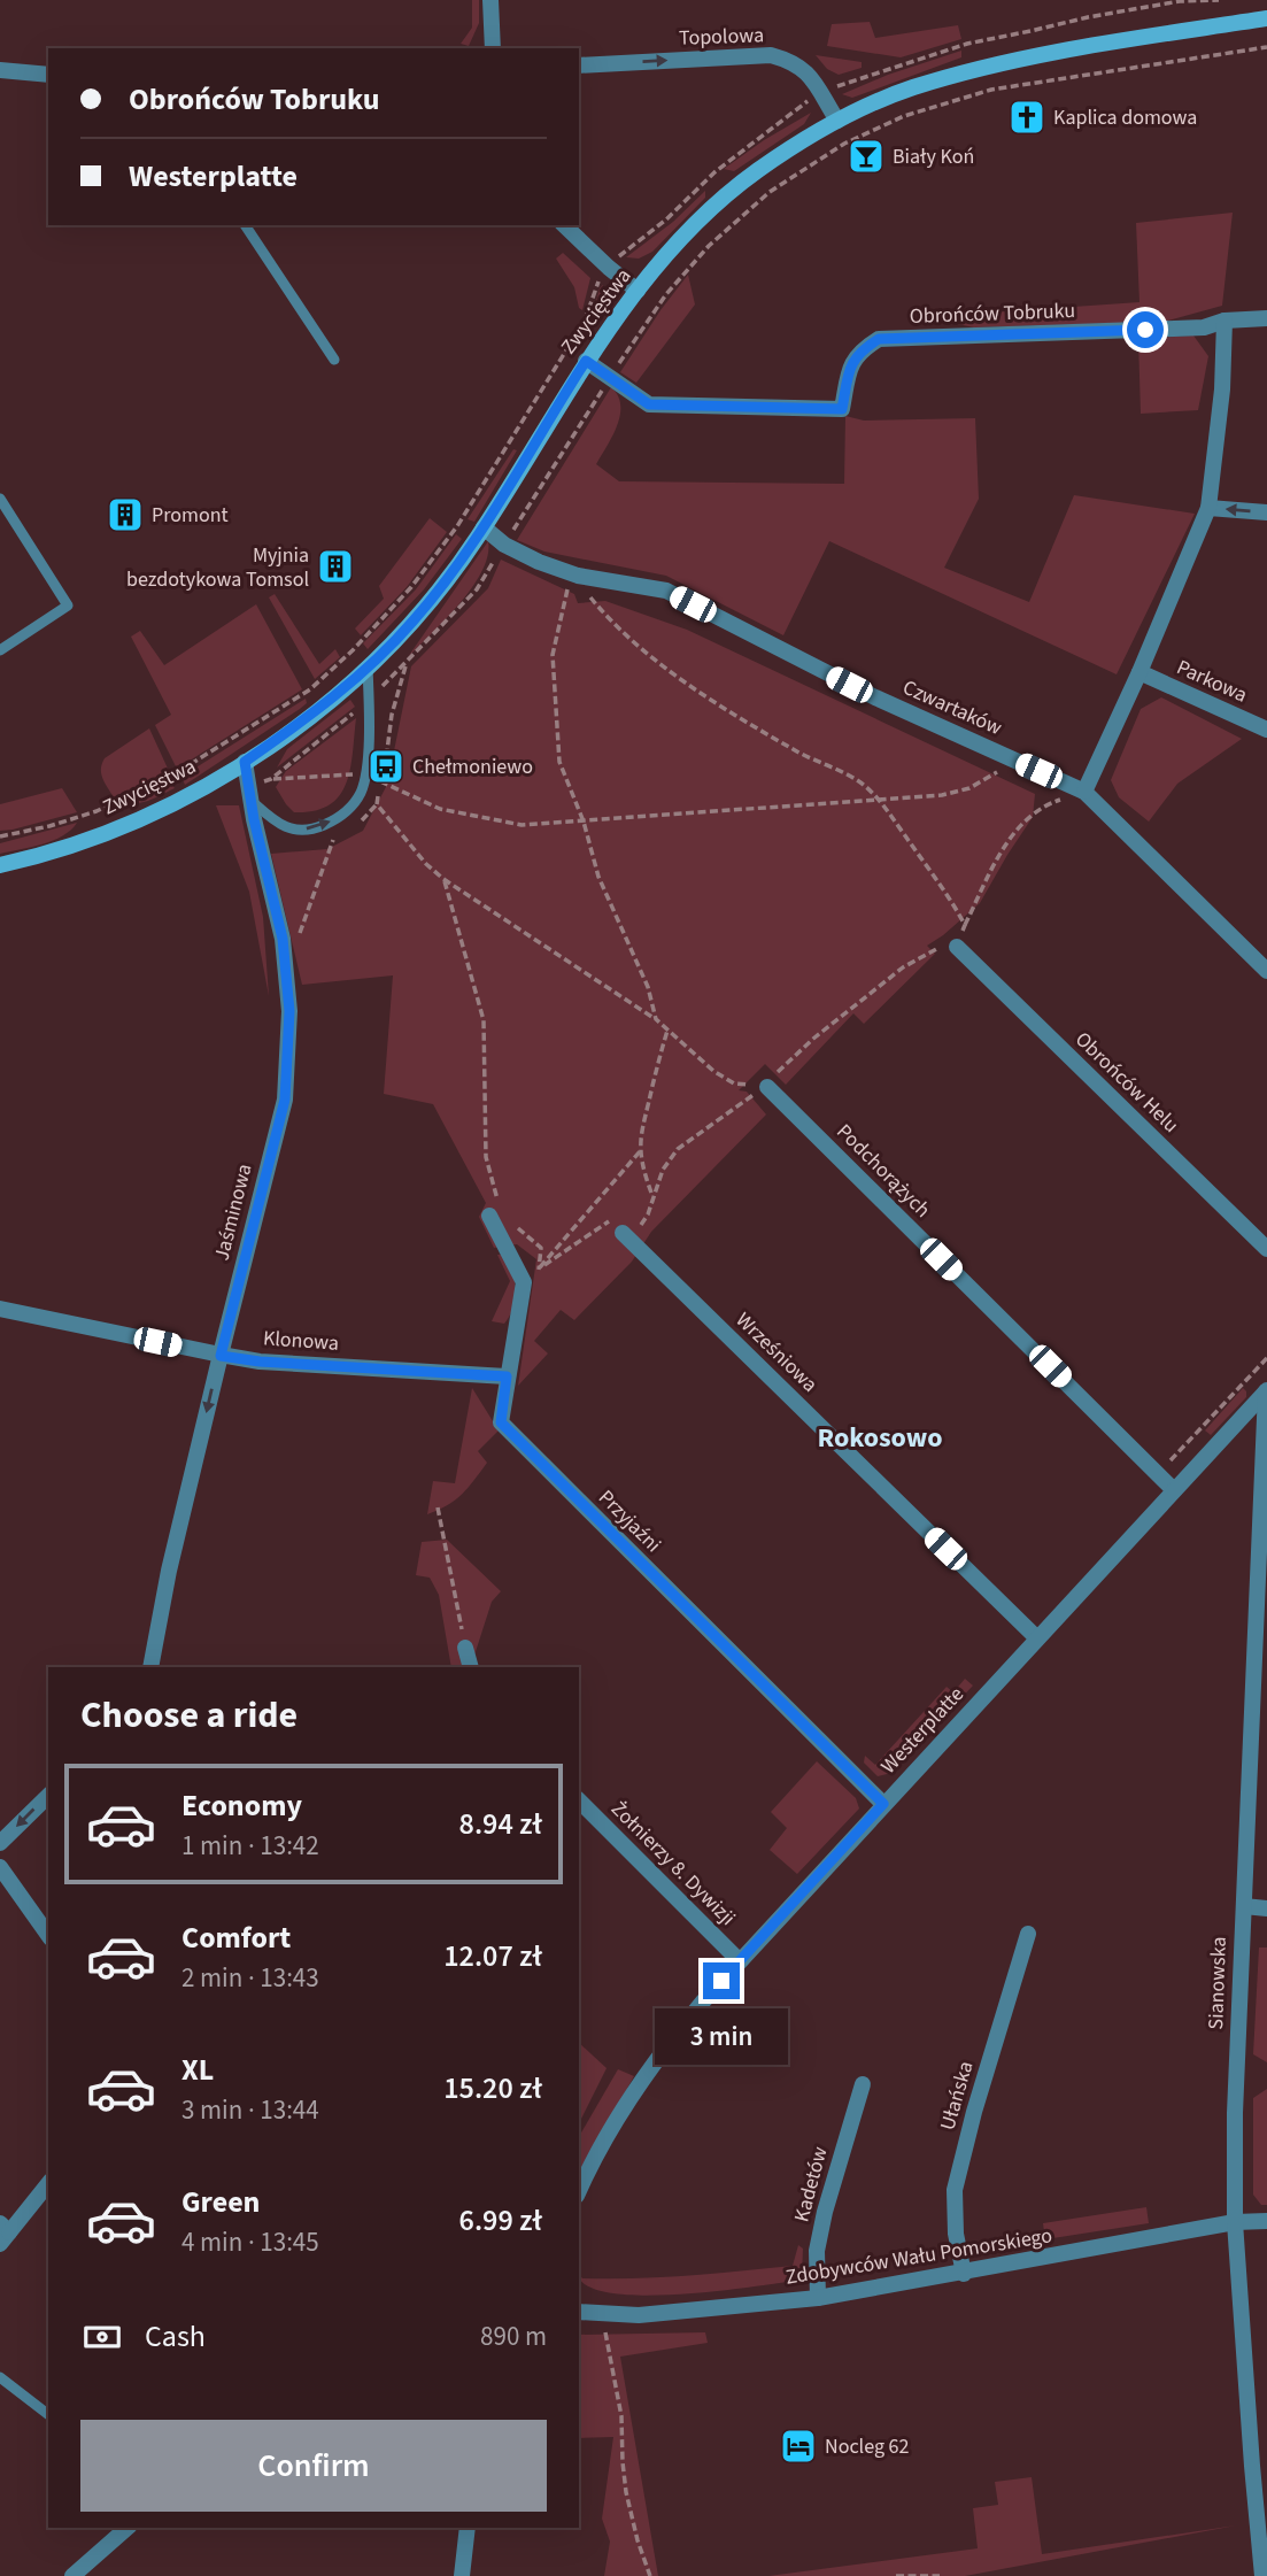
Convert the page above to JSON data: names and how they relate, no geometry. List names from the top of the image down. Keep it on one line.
{"streets":{"main road":["Zwycięstwa"],"street":["Topolowa","Obrońców Tobruku","Parkowa","Czwartaków","Obrońców Helu","Podchorążych","Jaśminowa","Klonowa","Wrześniowa","Przyjaźni","Westerplatte","Żołnierzy 8. Dywizji","Sianowska","Ułańska","Kadetów","Zdobywców Wału Pomorskiego"]},"crossings":[["Topolowa","Zwycięstwa"],["Zwycięstwa","Obrońców Tobruku"],["Zwycięstwa","Czwartaków"],["Zwycięstwa","Jaśminowa"],["Podchorążych","Westerplatte"],["Jaśminowa","Klonowa"],["Klonowa","Przyjaźni"],["Wrześniowa","Westerplatte"],["Przyjaźni","Westerplatte"],["Westerplatte","Żołnierzy 8. Dywizji"],["Westerplatte","Sianowska"],["Sianowska","Zdobywców Wału Pomorskiego"],["Ułańska","Zdobywców Wału Pomorskiego"],["Kadetów","Zdobywców Wału Pomorskiego"]],"one_way":["Topolowa"],"districts":["Rokosowo"],"places":{"church":["Kaplica domowa"],"bar":["Biały Koń"],"building":["Promont","Myjnia bezdotykowa Tomsol"],"bus stop":["Chełmoniewo"],"hotel":["Nocleg 62"]},"page":{"banner":["Obrońców Tobruku","Westerplatte"],"heading":"Choose a ride","list":[{"name":"Economy","note":"1 min · 13:42","value":"8.94 zł"},{"name":"Comfort","note":"2 min · 13:43","value":"12.07 zł"},{"name":"XL","note":"3 min · 13:44","value":"15.20 zł"},{"name":"Green","note":"4 min · 13:45","value":"6.99 zł"}],"bubble":"3 min","pay":["Cash","890 m"],"buttons":"Confirm"}}
